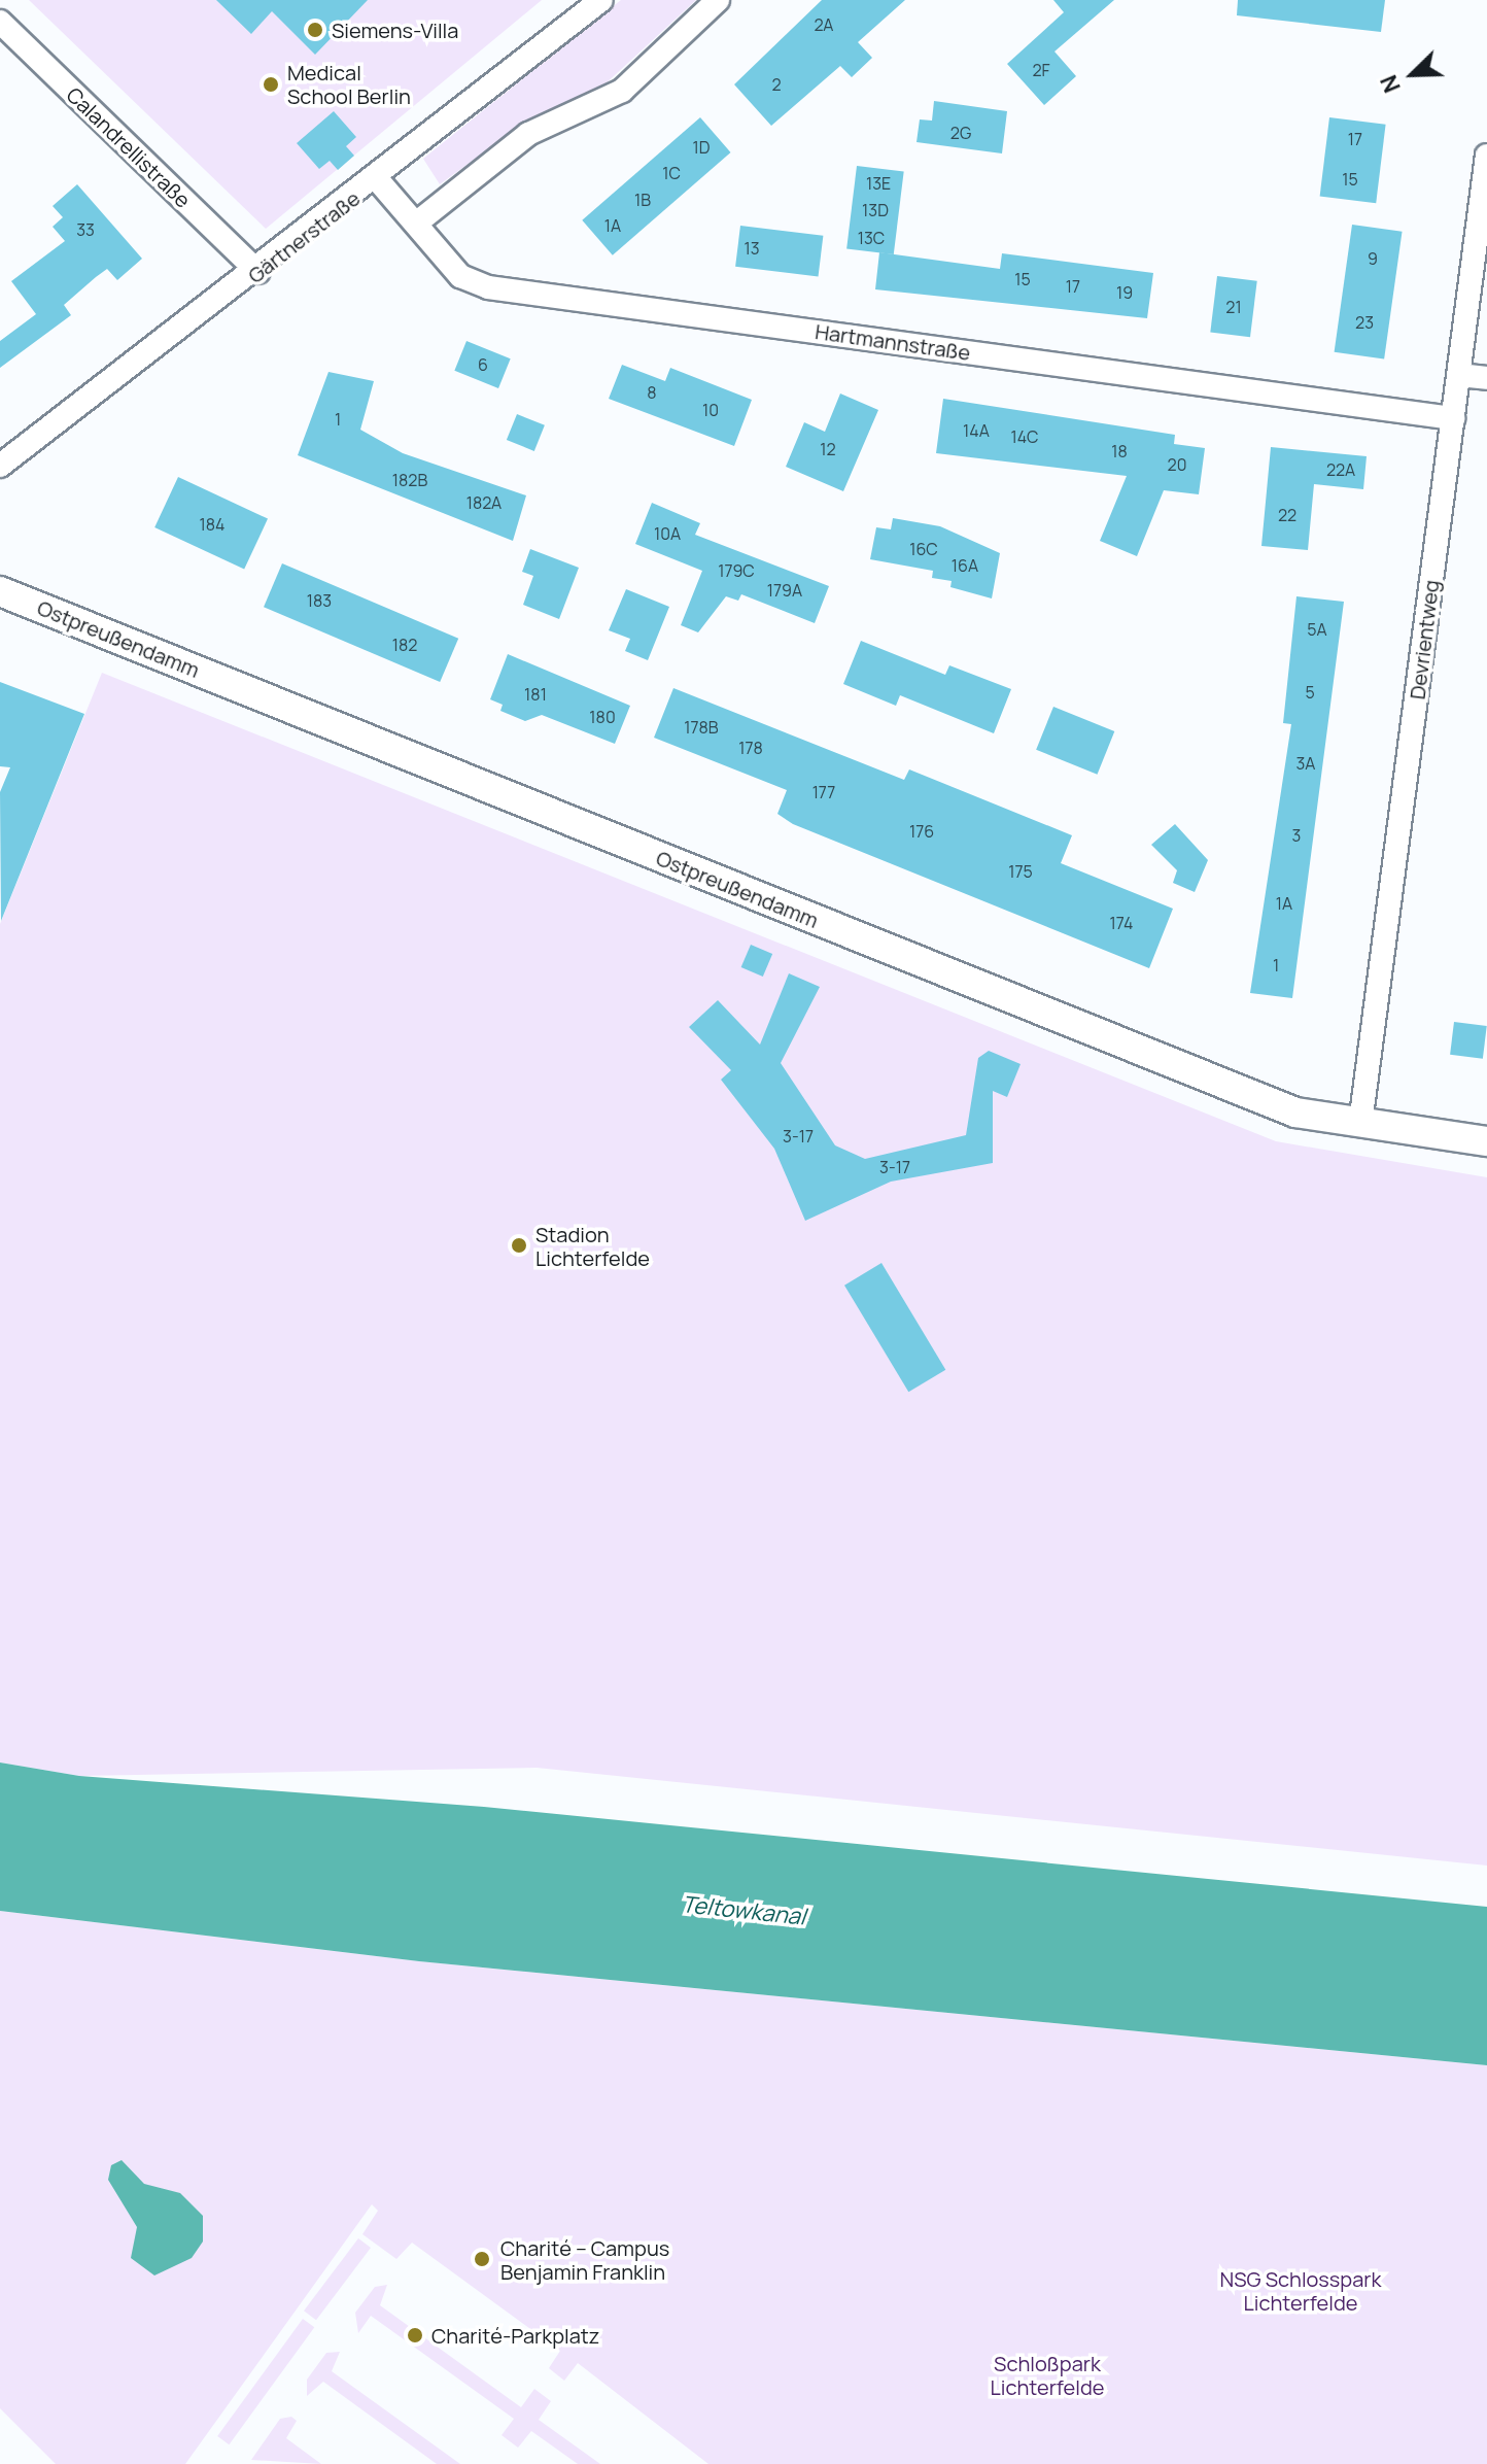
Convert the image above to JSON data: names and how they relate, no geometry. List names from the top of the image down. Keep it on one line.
{"streets":{"street":["Calandrellistraße","Gärtnerstraße","Hartmannstraße","Ostpreußendamm","Devrientweg"]},"crossings":[["Calandrellistraße","Gärtnerstraße"],["Gärtnerstraße","Hartmannstraße"],["Hartmannstraße","Devrientweg"],["Ostpreußendamm","Devrientweg"]],"water":["Teltowkanal"],"parks":["NSG Schlosspark Lichterfelde","Schloßpark Lichterfelde"],"places":["Siemens-Villa","Medical School Berlin","Stadion Lichterfelde","Charité – Campus Benjamin Franklin","Charité-Parkplatz"],"house_numbers":["2A","2F","2","2G","17","1D","1C","15","13E","1B","13D","1A","33","13C","13","9","15","17","19","21","23","6","8","10","1","14A","14C","12","18","20","22A","182B","182A","22","184","10A","16C","16A","179C","179A","183","5A","182","5","181","180","178B","178","3A","177","176","3","175","1A","174","1","3-17","3-17"],"north":"bottom left"}
